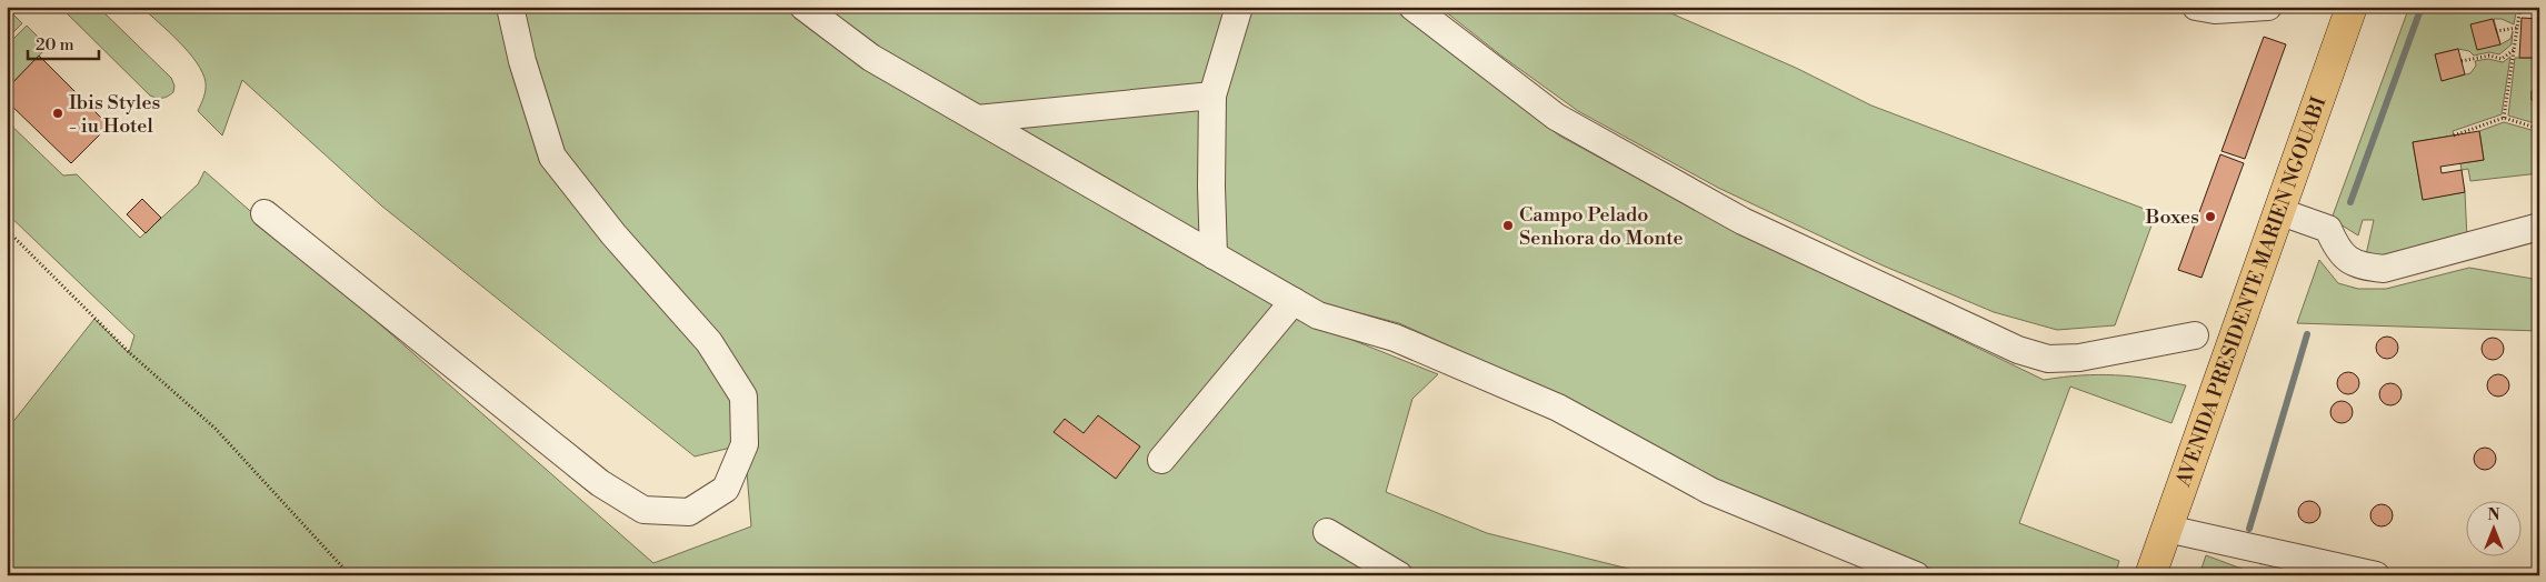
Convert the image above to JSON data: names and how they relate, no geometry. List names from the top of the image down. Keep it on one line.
{"streets":{"main road":["AVENIDA PRESIDENTE MARIEN NGOUABI"]},"places":["Ibis Styles - iu Hotel","Boxes","Campo Pelado Senhora do Monte"],"scale_bar":"20 m","north":"top"}
